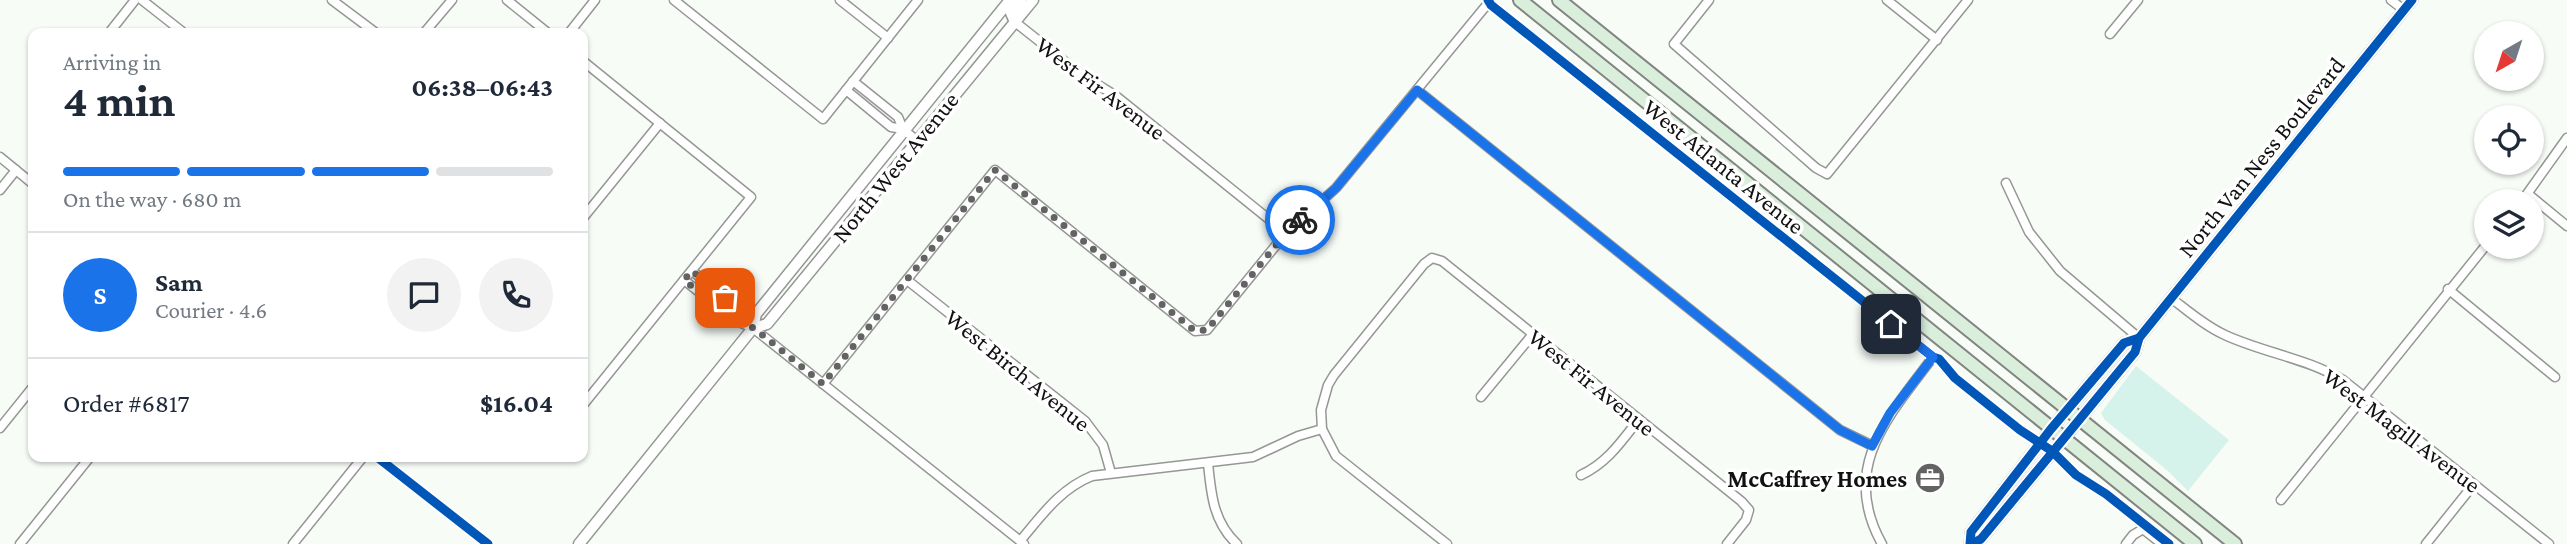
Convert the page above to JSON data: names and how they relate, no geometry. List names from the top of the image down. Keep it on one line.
{"streets":{"street":["West Fir Avenue","North Van Ness Boulevard","West Atlanta Avenue","North West Avenue","West Birch Avenue","West Magill Avenue"]},"crossings":[["West Fir Avenue","North West Avenue"],["North Van Ness Boulevard","West Magill Avenue"]],"places":{"office":["McCaffrey Homes"]},"north":"bottom left","page":{"heading":["4 min","Arriving in","06:38–06:43"],"panel":["Sam","Courier · 4.6","Order #6817","$16.04"],"bar":"On the way · 680 m","round":"S"}}
